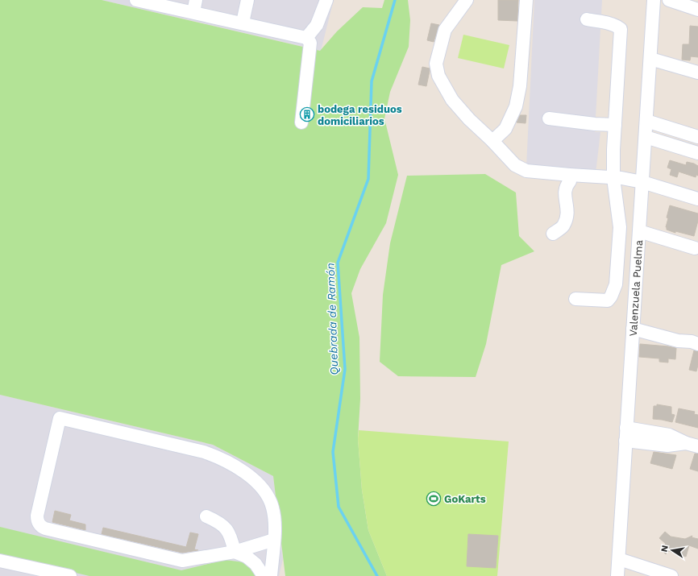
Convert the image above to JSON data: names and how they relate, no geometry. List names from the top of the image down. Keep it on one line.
{"streets":{"street":["Valenzuela Puelma"]},"water":["Quebrada de Ramón"],"places":{"building":["bodega residuos domiciliarios"],"sports":["GoKarts"]},"north":"left"}
